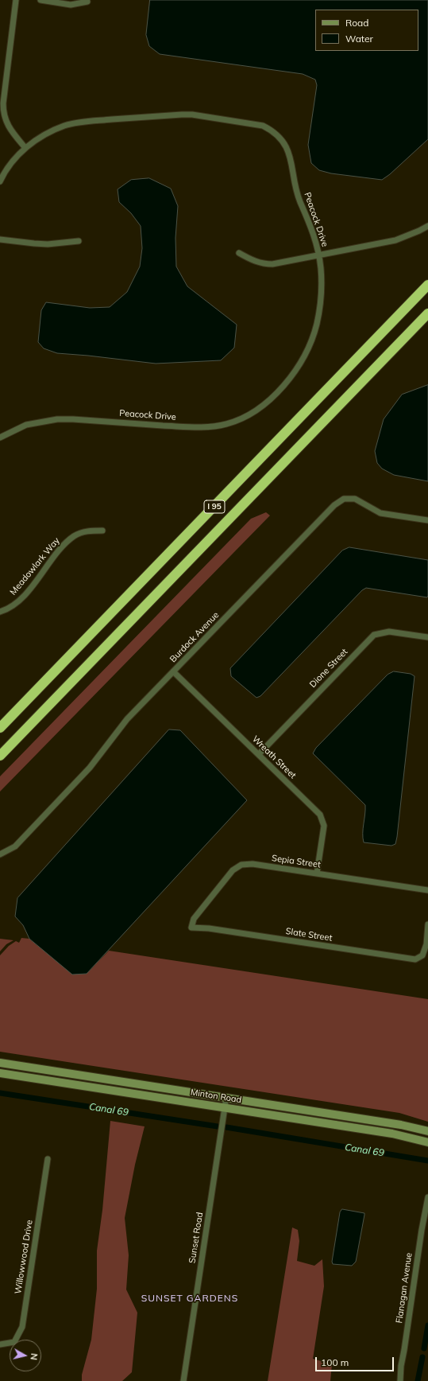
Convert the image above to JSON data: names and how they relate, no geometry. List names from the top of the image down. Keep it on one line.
{"streets":{"highway":["I 95"],"main road":["Minton Road"],"street":["Peacock Drive","Meadowlark Way","Burdock Avenue","Dione Street","Wreath Street","Sepia Street","Slate Street","Sunset Road","Willowwood Drive","Flanagan Avenue"]},"crossings":[["Burdock Avenue","Wreath Street"],["Dione Street","Wreath Street"],["Wreath Street","Sepia Street"],["Sepia Street","Slate Street"],["Minton Road","Sunset Road"]],"districts":["SUNSET GARDENS"],"water":["Canal 69"],"legend":["Road","Water"],"scale_bar":"100 m","north":"right"}
